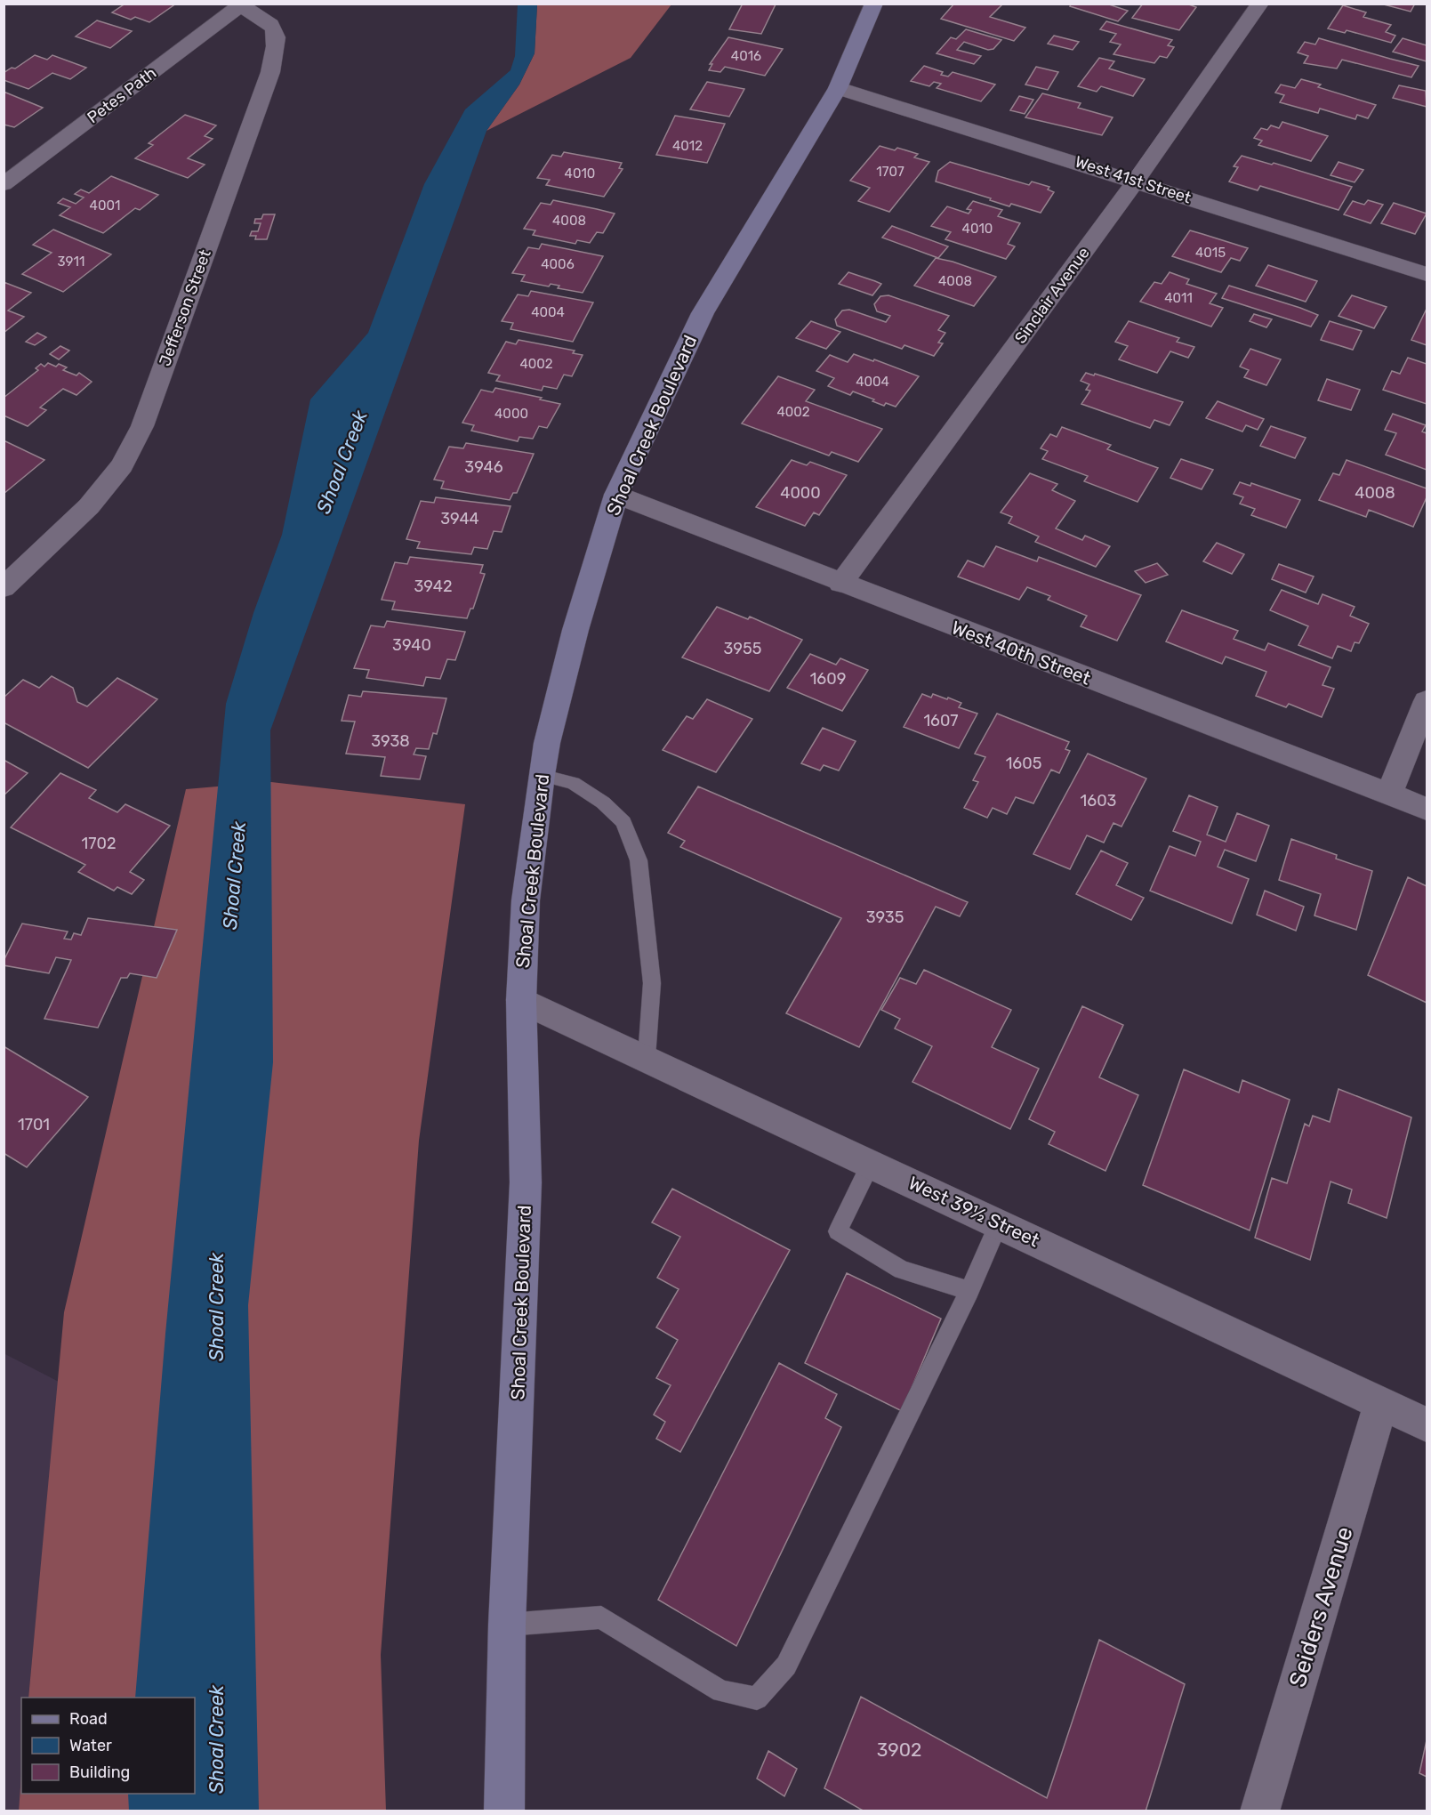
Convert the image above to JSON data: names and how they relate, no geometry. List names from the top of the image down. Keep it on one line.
{"streets":{"street":["Petes Path","West 41st Street","Sinclair Avenue","Jefferson Street","Shoal Creek Boulevard","West 40th Street","West 39½ Street","Seiders Avenue"]},"crossings":[["Petes Path","Jefferson Street"],["West 41st Street","Sinclair Avenue"],["West 41st Street","Shoal Creek Boulevard"],["Sinclair Avenue","West 40th Street"],["Shoal Creek Boulevard","West 40th Street"],["Shoal Creek Boulevard","West 39½ Street"],["West 39½ Street","Seiders Avenue"]],"water":["Shoal Creek"],"house_numbers":["4016","4012","1707","4010","4001","4008","4010","4015","3911","4006","4008","4011","4004","4002","4004","4002","4000","3946","4000","4008","3944","3942","3940","3955","1609","1607","3938","1605","1603","1702","3935","1701","3902"],"legend":["Road","Water","Building"]}
